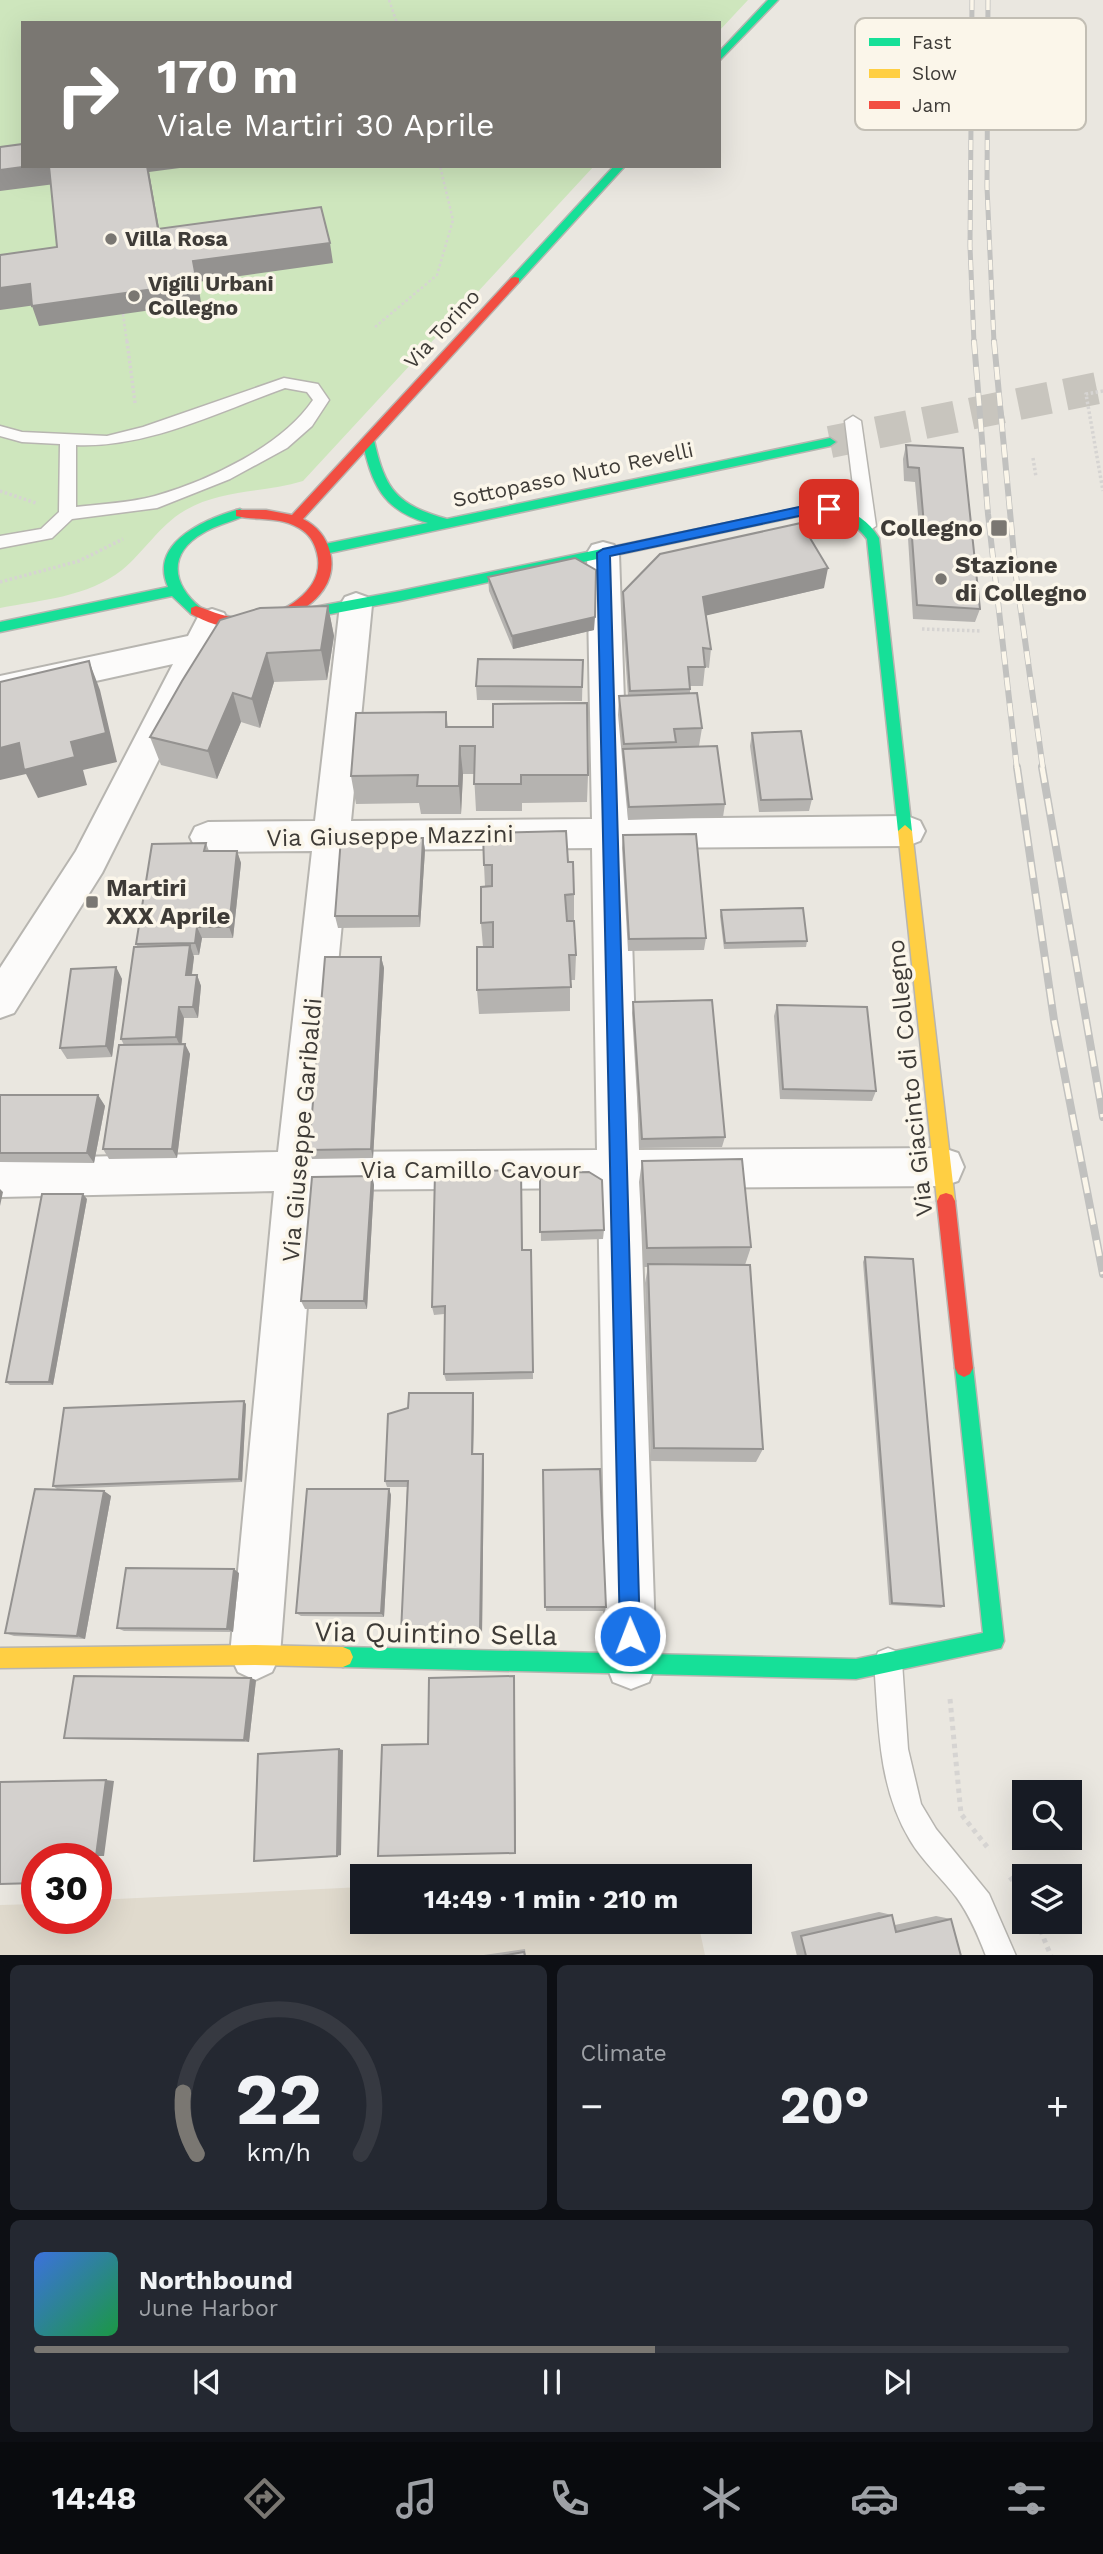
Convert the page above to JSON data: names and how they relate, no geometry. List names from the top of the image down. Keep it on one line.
{"streets":{"street":["Via Torino","Sottopasso Nuto Revelli","Via Giuseppe Mazzini","Via Giacinto di Collegno","Via Giuseppe Garibaldi","Via Camillo Cavour","Via Quintino Sella"]},"crossings":[["Via Torino","Sottopasso Nuto Revelli"],["Via Giuseppe Mazzini","Via Giacinto di Collegno"],["Via Giuseppe Mazzini","Via Giuseppe Garibaldi"],["Via Giacinto di Collegno","Via Camillo Cavour"],["Via Giacinto di Collegno","Via Quintino Sella"],["Via Giuseppe Garibaldi","Via Camillo Cavour"],["Via Giuseppe Garibaldi","Via Quintino Sella"]],"places":{"other":["Villa Rosa","Vigili Urbani Collegno","Stazione di Collegno"],"transit":["Collegno","Martiri XXX Aprile"]},"legend":["Fast","Slow","Jam"],"page":{"turn":["170 m","Viale Martiri 30 Aprile"],"limit":"30","trip":"14:49 · 1 min · 210 m","tile":"Climate","heat":["−","20°","+"],"song":["Northbound","June Harbor"],"tabs":"14:48","gauge":["22","km/h"]}}
